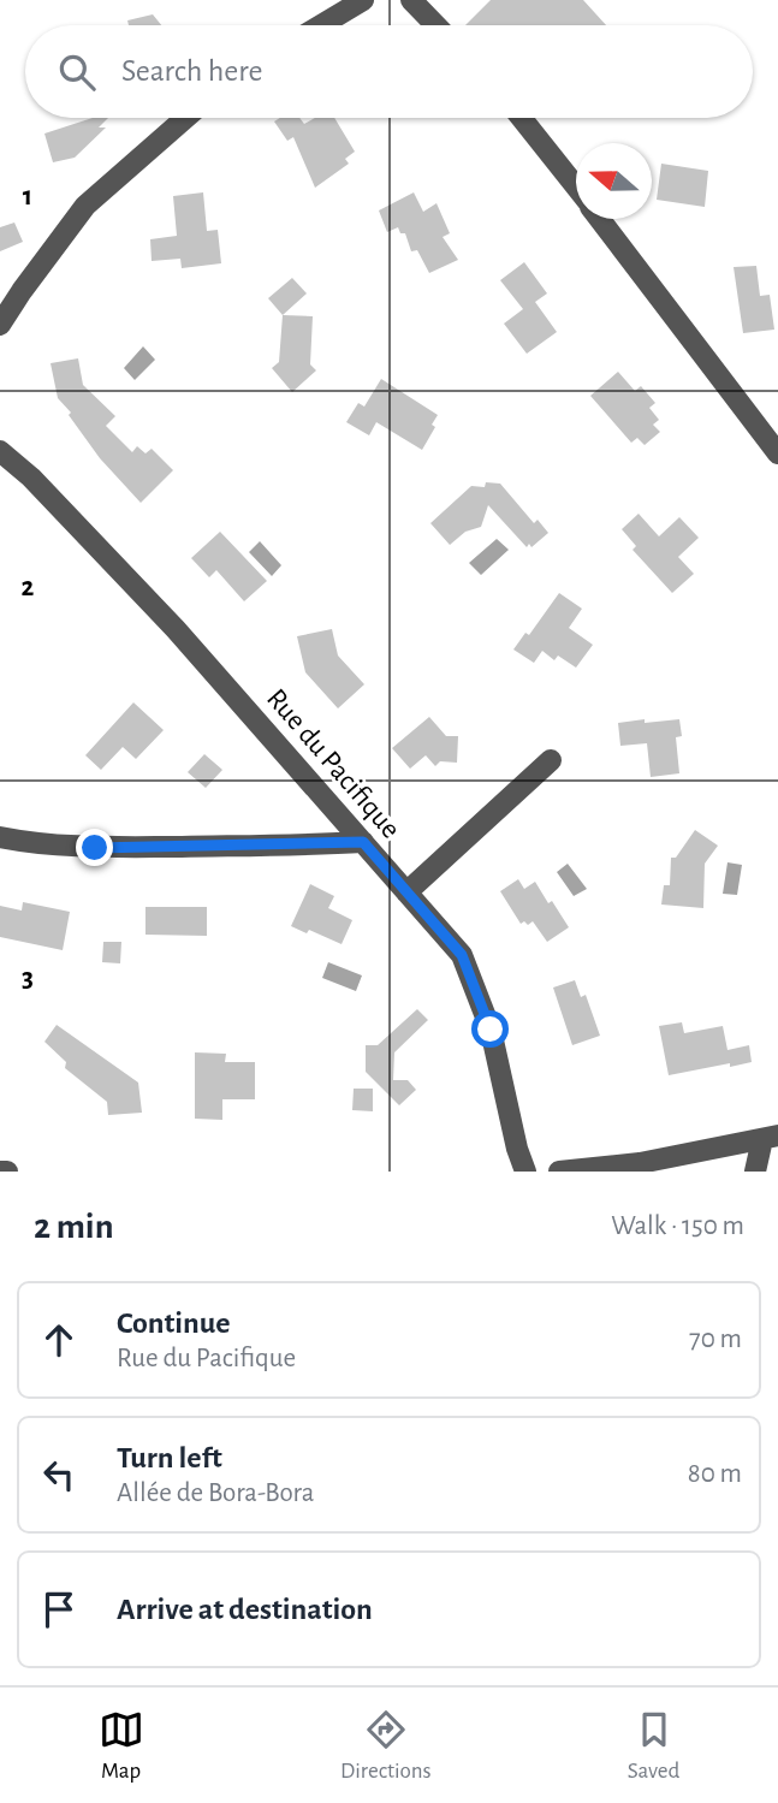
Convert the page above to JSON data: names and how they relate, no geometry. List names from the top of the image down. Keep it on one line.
{"streets":{"street":["Rue du Pacifique"]},"north":"left","page":{"search":"Search here","heading":["2 min","Walk · 150 m"],"list":[["Continue","Rue du Pacifique","70 m"],["Turn left","Allée de Bora-Bora","80 m"],"Arrive at destination"],"nav":["Map","Directions","Saved"]},"grid":{"rows":["1","2","3"]}}
